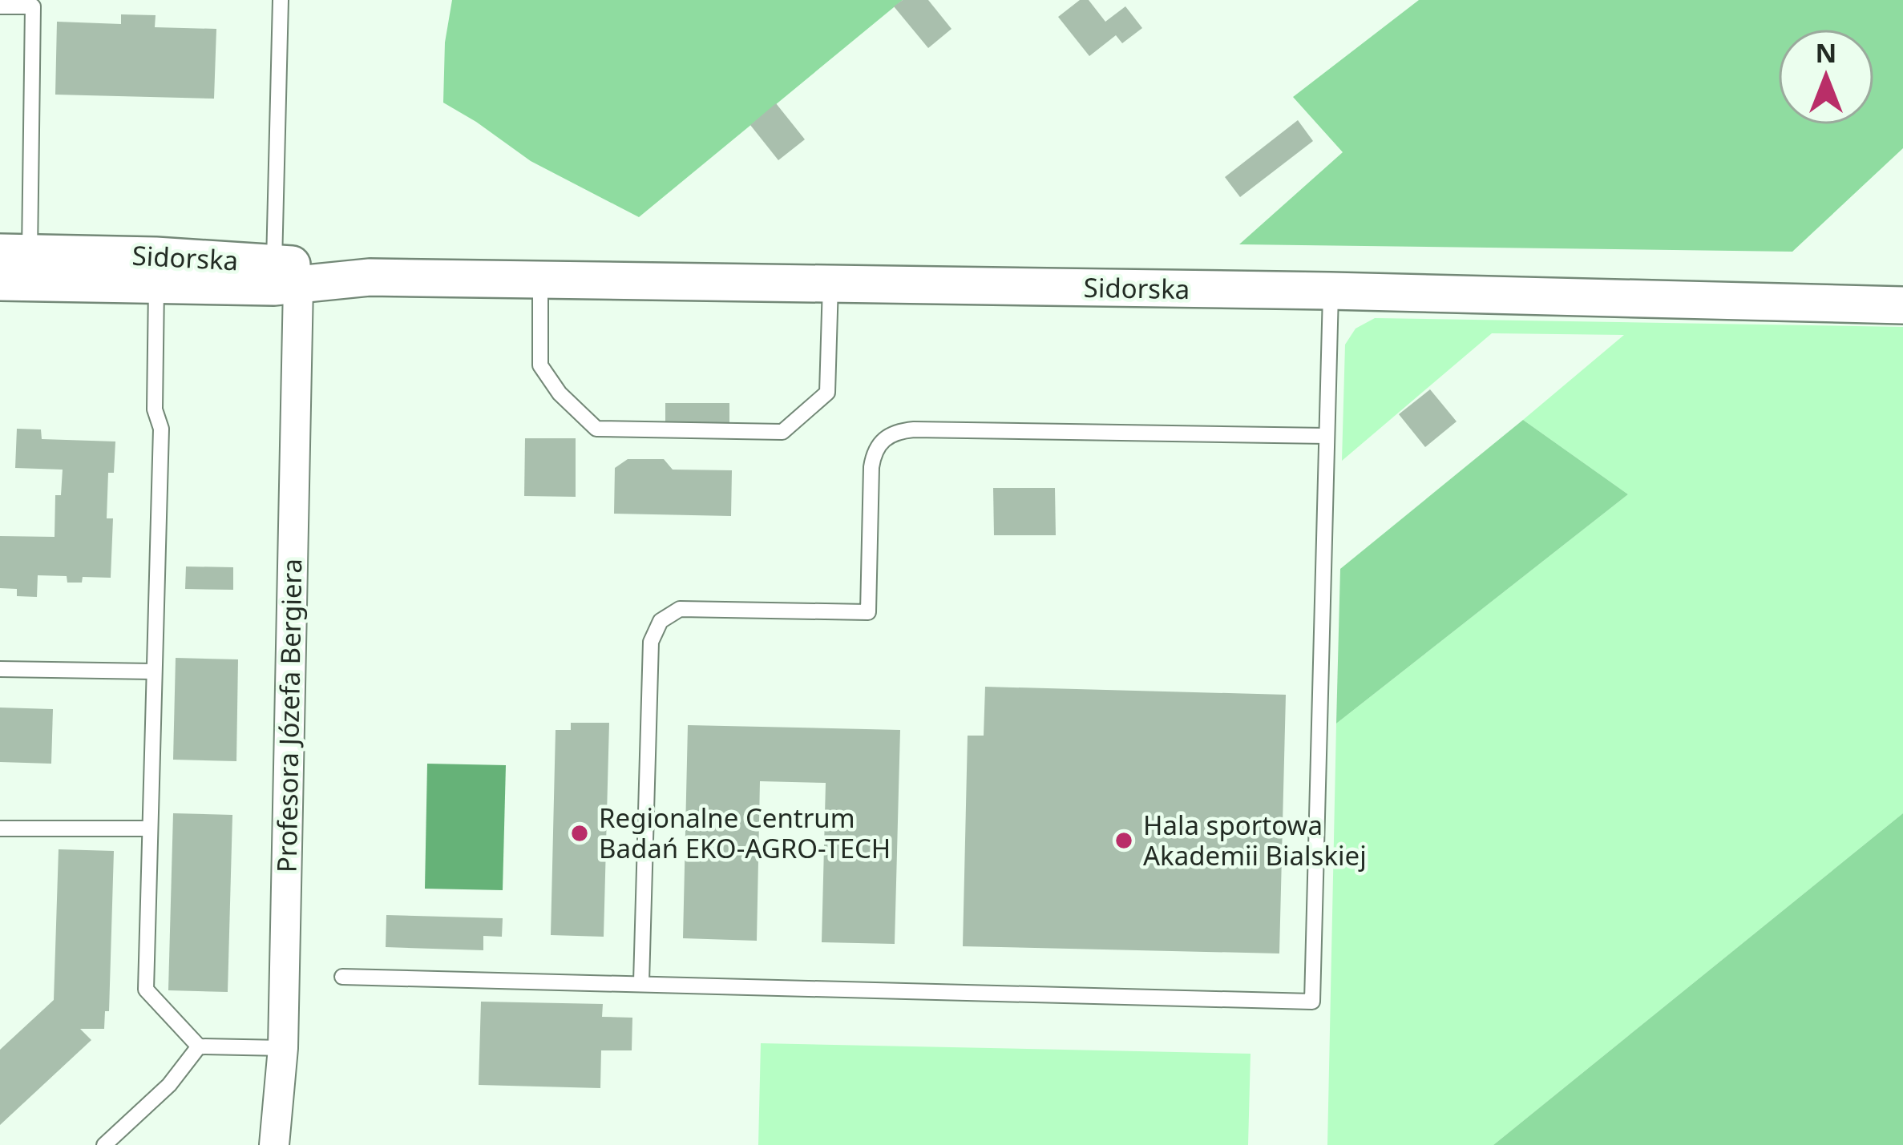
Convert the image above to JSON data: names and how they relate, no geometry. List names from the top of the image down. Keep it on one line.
{"streets":{"street":["Sidorska","Profesora Józefa Bergiera"]},"crossings":[["Sidorska","Profesora Józefa Bergiera"]],"places":["Regionalne Centrum Badań EKO-AGRO-TECH","Hala sportowa Akademii Bialskiej"],"north":"top"}
